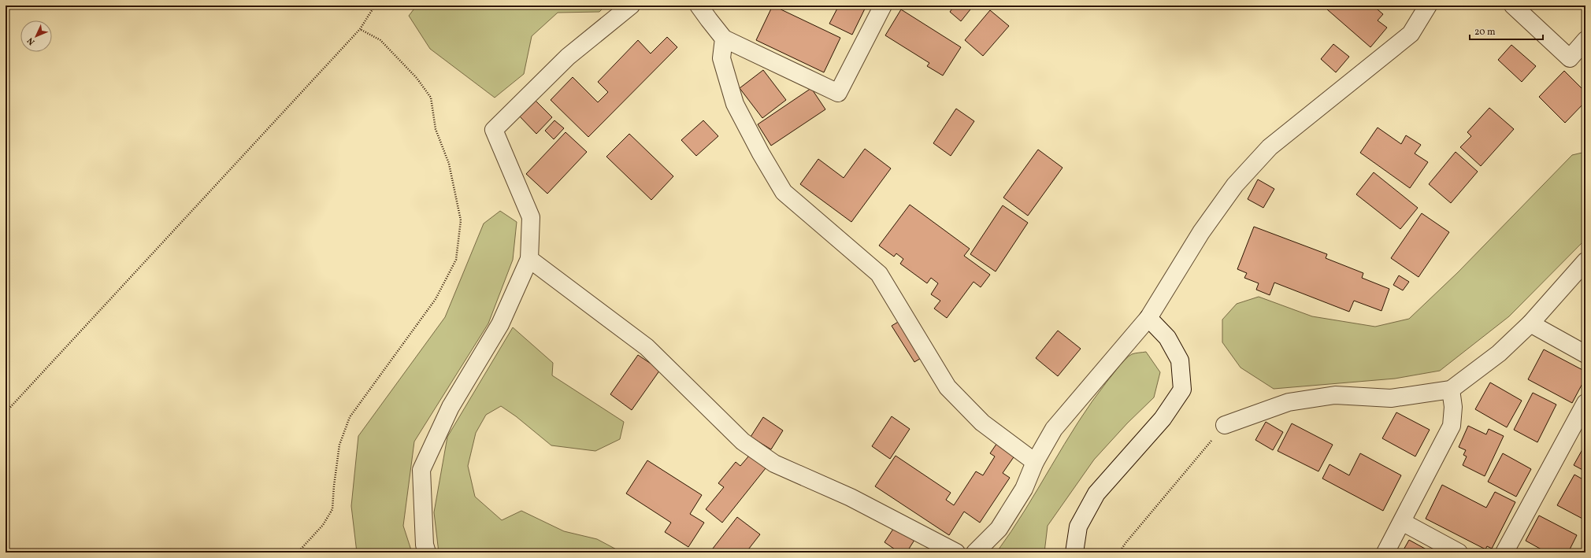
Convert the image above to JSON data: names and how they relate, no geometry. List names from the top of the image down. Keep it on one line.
{"scale_bar":"20 m","north":"bottom left"}
